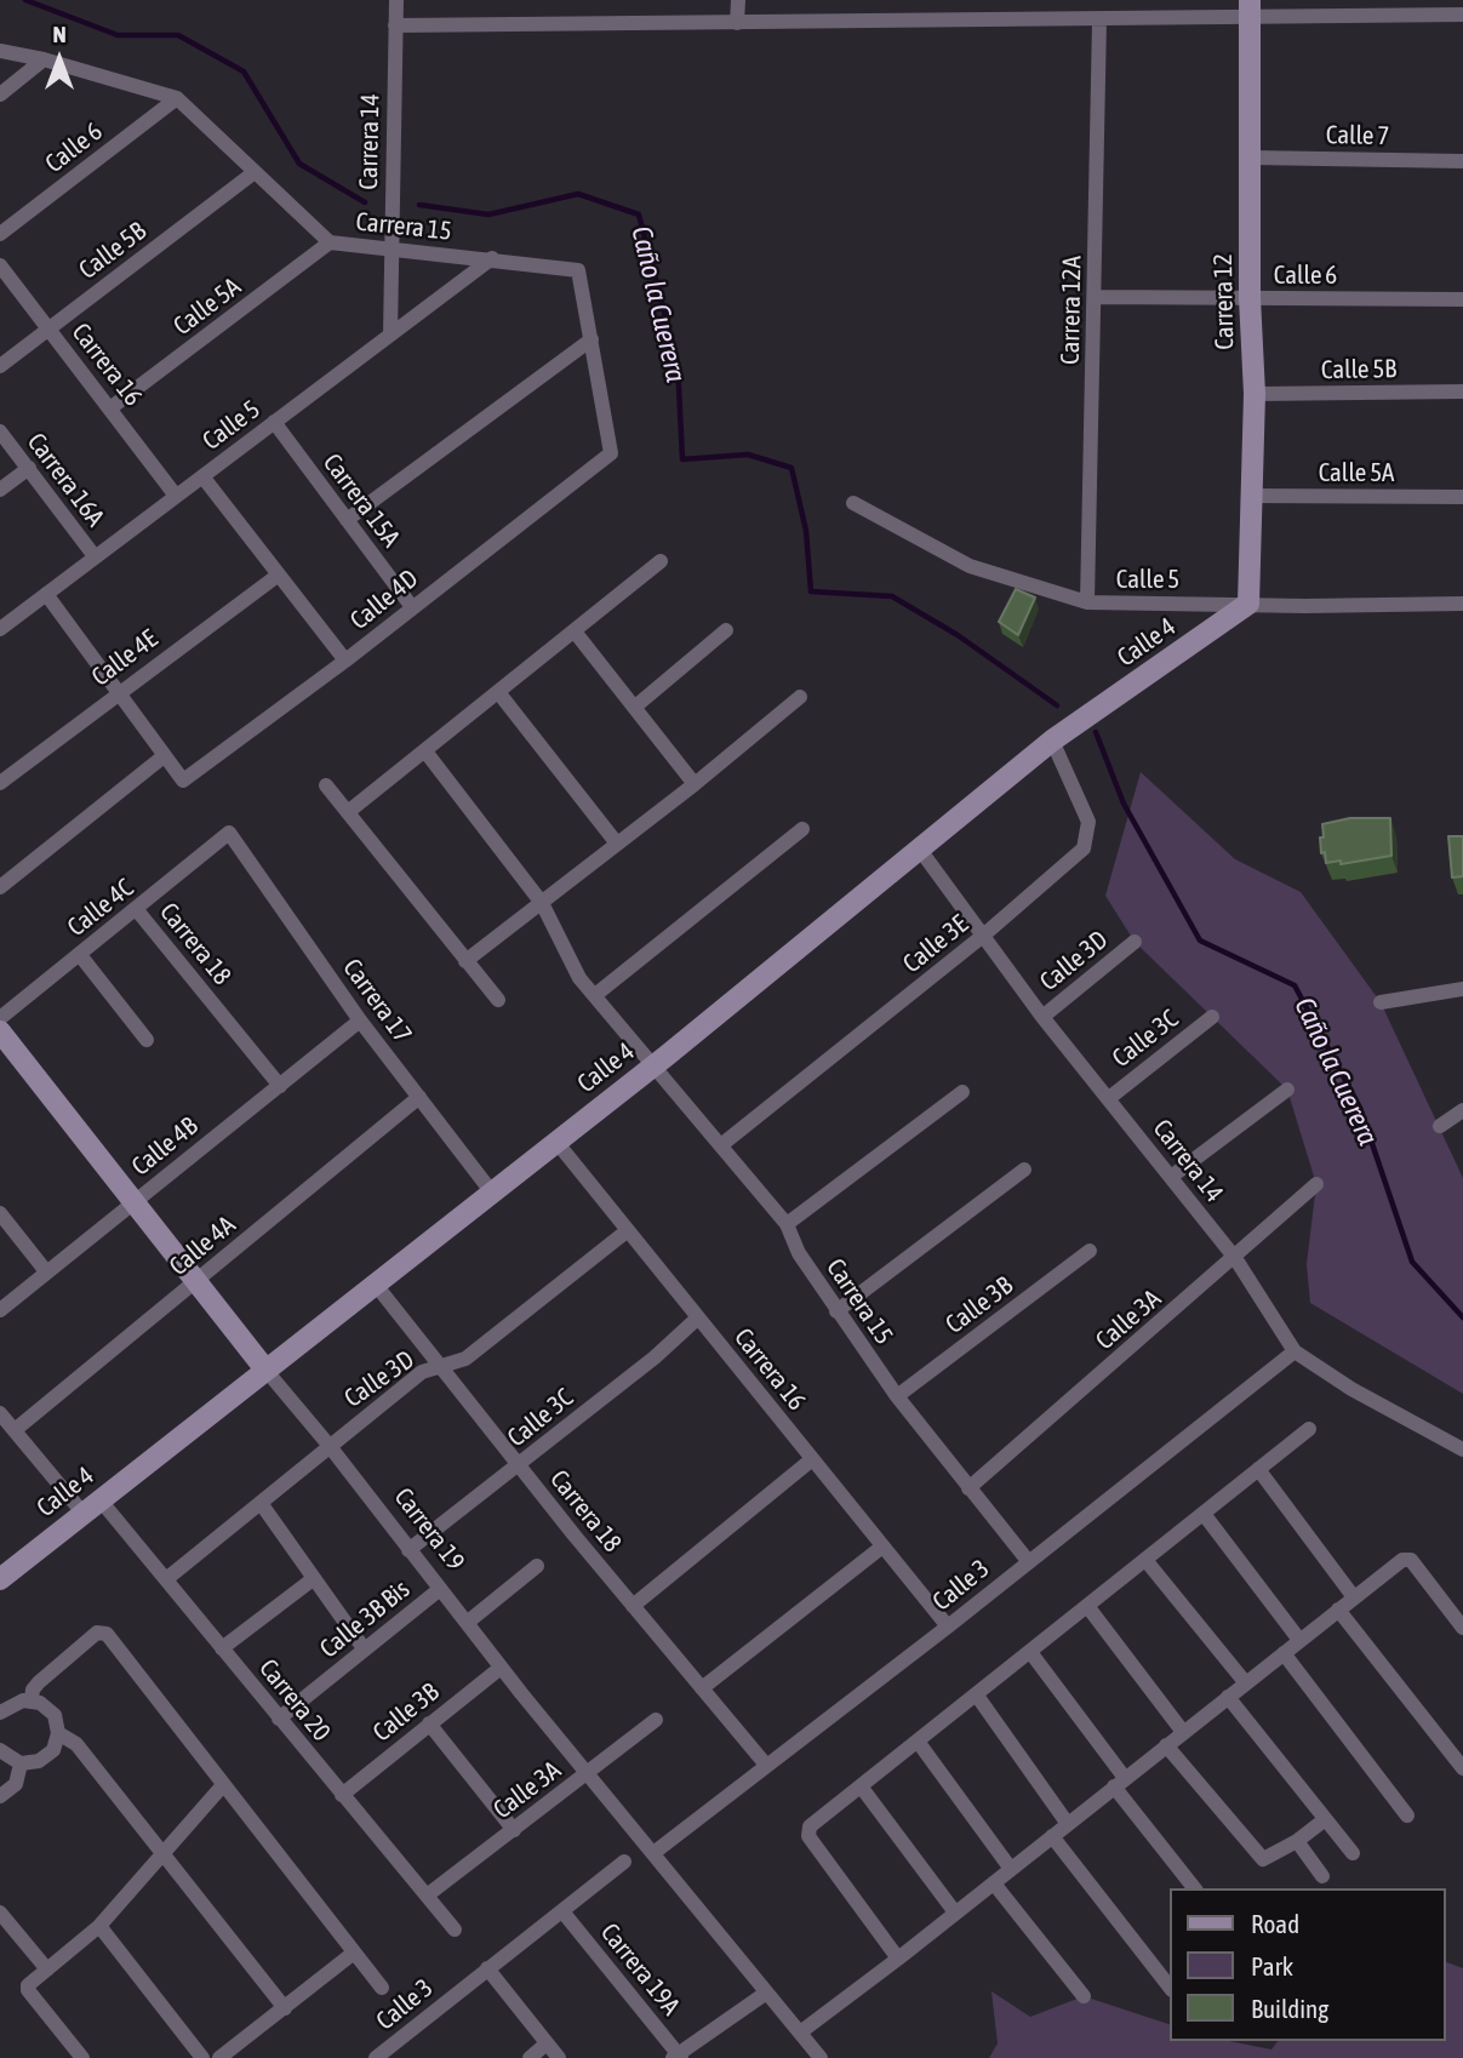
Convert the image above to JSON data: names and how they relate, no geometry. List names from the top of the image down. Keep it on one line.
{"streets":{"street":["Calle 7","Carrera 14","Calle 6","Carrera 15","Calle 5B","Carrera 12","Calle 5A","Carrera 12A","Carrera 16","Calle 5","Carrera 16A","Carrera 15A","Calle 4D","Calle 4","Calle 4E","Calle 4C","Carrera 18","Calle 3E","Calle 3D","Carrera 17","Calle 3C","Calle 4B","Calle 4A","Calle 3B","Calle 3A","Carrera 19","Calle 3","Calle 3B Bis","Carrera 20","Carrera 19A"]},"crossings":[["Calle 7","Carrera 12"],["Carrera 14","Carrera 15"],["Carrera 14","Calle 5"],["Carrera 14","Calle 4"],["Carrera 14","Calle 3E"],["Carrera 14","Calle 3D"],["Carrera 14","Calle 3C"],["Carrera 14","Calle 3A"],["Carrera 14","Calle 3"],["Calle 6","Carrera 15"],["Calle 6","Carrera 12"],["Calle 6","Carrera 12A"],["Carrera 15","Calle 5B"],["Carrera 15","Calle 5A"],["Carrera 15","Calle 5"],["Carrera 15","Calle 4D"],["Carrera 15","Calle 4"],["Carrera 15","Calle 3E"],["Carrera 15","Calle 3B"],["Carrera 15","Calle 3A"],["Carrera 15","Calle 3"],["Calle 5B","Carrera 12"],["Calle 5B","Carrera 16"],["Carrera 12","Calle 5A"],["Carrera 12","Calle 5"],["Carrera 12","Calle 4"],["Calle 5A","Carrera 16"],["Carrera 12A","Calle 5"],["Carrera 16","Calle 5"],["Carrera 16","Calle 4"],["Carrera 16","Calle 3D"],["Carrera 16","Calle 3C"],["Carrera 16","Calle 3"],["Calle 5","Carrera 16A"],["Calle 5","Carrera 15A"],["Calle 5","Calle 4"],["Carrera 15A","Calle 4D"],["Calle 4","Carrera 18"],["Calle 4","Calle 3E"],["Calle 4","Carrera 17"],["Calle 4","Carrera 19"],["Calle 4","Carrera 20"],["Calle 4C","Carrera 18"],["Calle 4C","Carrera 17"],["Carrera 18","Calle 3D"],["Carrera 18","Calle 3C"],["Carrera 18","Calle 4B"],["Carrera 18","Calle 3"],["Calle 3D","Carrera 19"],["Calle 3D","Carrera 20"],["Carrera 17","Calle 4B"],["Carrera 17","Calle 4A"],["Calle 3C","Carrera 19"],["Calle 4B","Carrera 19"],["Calle 4A","Carrera 19"],["Calle 4A","Carrera 20"],["Calle 3B","Carrera 19"],["Calle 3B","Carrera 20"],["Calle 3A","Carrera 19"],["Calle 3A","Carrera 20"],["Carrera 19","Calle 3"],["Carrera 19","Calle 3B Bis"],["Calle 3","Carrera 19A"],["Calle 3B Bis","Carrera 20"]],"water":["Caño la Cuerera"],"legend":["Road","Park","Building"],"north":"top"}
